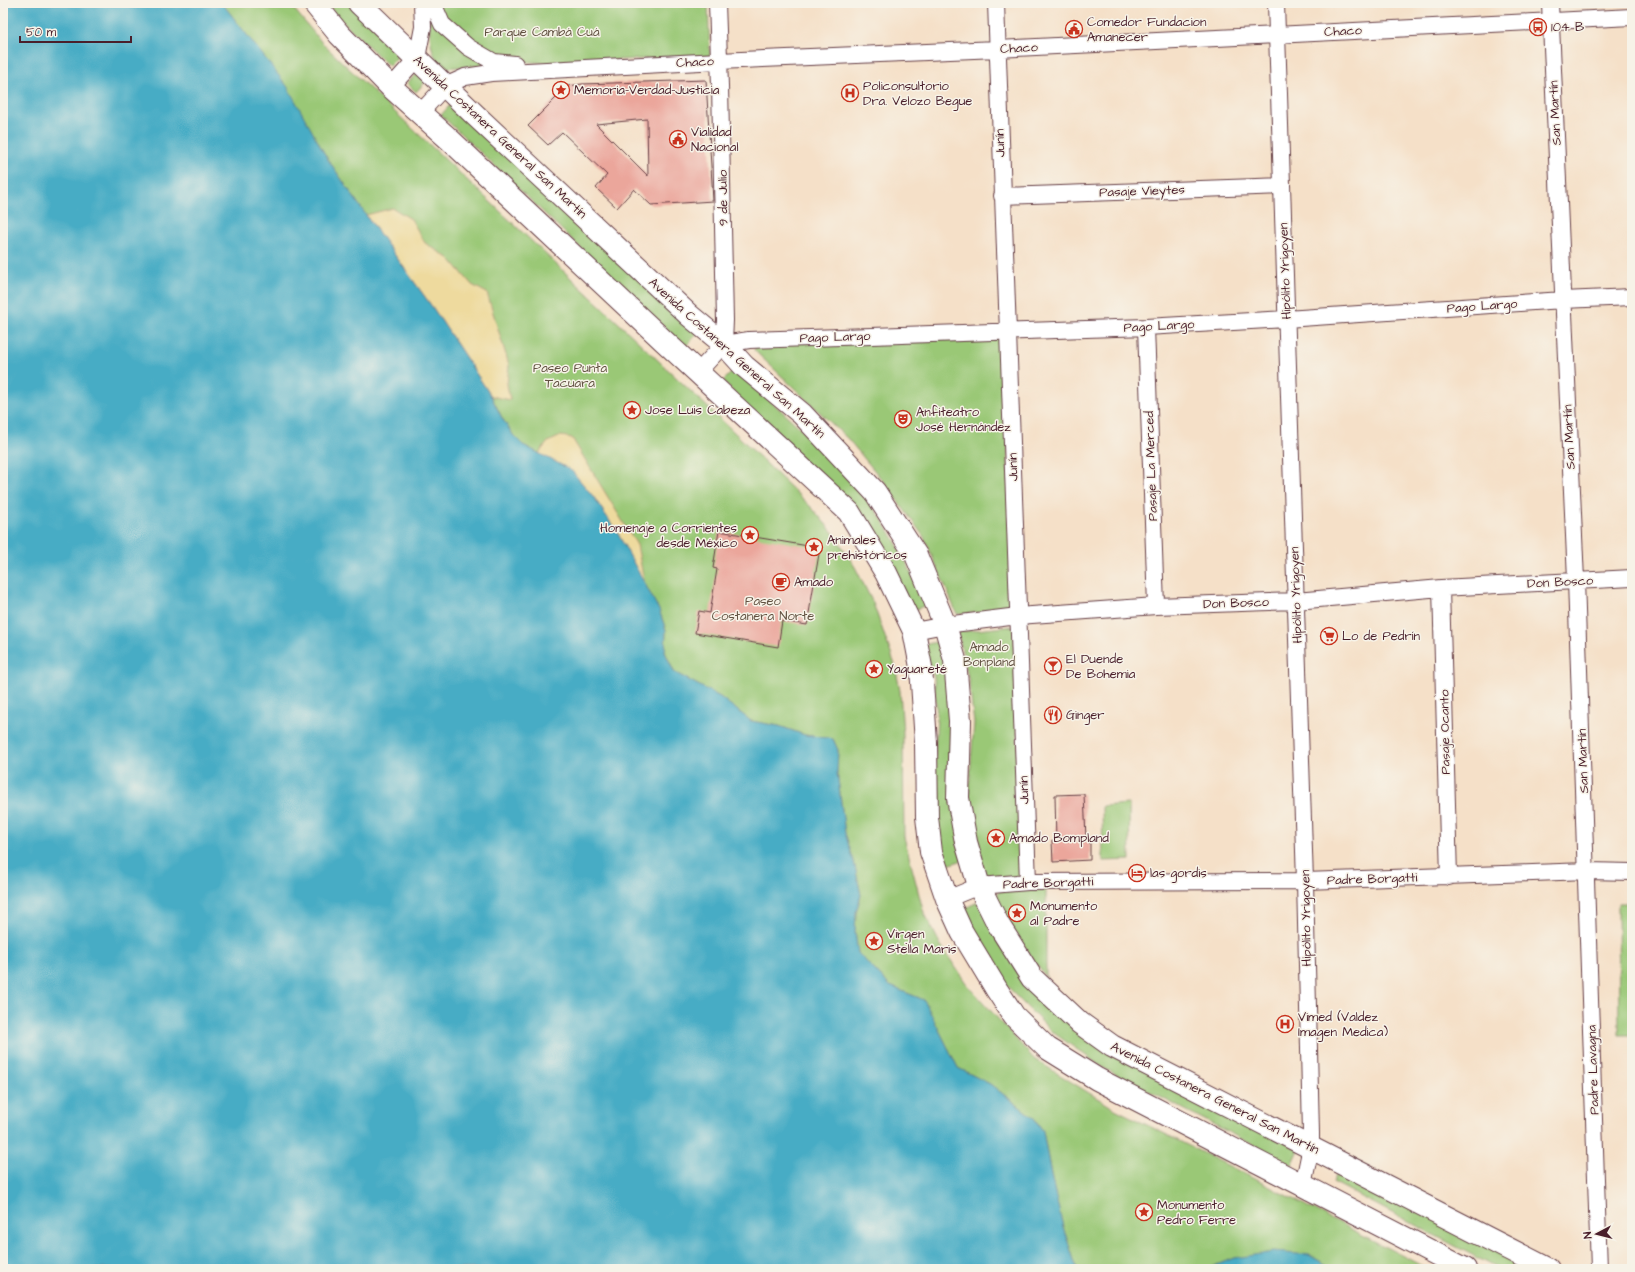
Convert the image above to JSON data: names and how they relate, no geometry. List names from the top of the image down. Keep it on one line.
{"streets":{"main road":["Avenida Costanera General San Martín"],"street":["Chaco","San Martín","Junín","Pasaje Vieytes","9 de Julio","Hipólito Yrigoyen","Pago Largo","Pasaje La Merced","Don Bosco","Pasaje Ocanto","Padre Borgatti","Padre Lavagna"]},"crossings":[["Chaco","San Martín"],["Chaco","Avenida Costanera General San Martín"],["Chaco","Junín"],["Chaco","9 de Julio"],["Chaco","Hipólito Yrigoyen"],["San Martín","Pago Largo"],["San Martín","Don Bosco"],["San Martín","Padre Borgatti"],["San Martín","Padre Lavagna"],["Avenida Costanera General San Martín","9 de Julio"],["Avenida Costanera General San Martín","Hipólito Yrigoyen"],["Avenida Costanera General San Martín","Pago Largo"],["Avenida Costanera General San Martín","Don Bosco"],["Avenida Costanera General San Martín","Padre Borgatti"],["Junín","Pasaje Vieytes"],["Junín","Pago Largo"],["Junín","Don Bosco"],["Junín","Padre Borgatti"],["Pasaje Vieytes","Hipólito Yrigoyen"],["9 de Julio","Pago Largo"],["Hipólito Yrigoyen","Pago Largo"],["Hipólito Yrigoyen","Don Bosco"],["Hipólito Yrigoyen","Padre Borgatti"],["Pago Largo","Pasaje La Merced"],["Pasaje La Merced","Don Bosco"],["Don Bosco","Pasaje Ocanto"],["Pasaje Ocanto","Padre Borgatti"],["Padre Borgatti","Padre Lavagna"]],"parks":["Parque Cambá Cuá","Paseo Punta Tacuara","Paseo Costanera Norte","Amado Bonpland"],"places":{"bus stop":["104 B"],"public building":["Comedor Fundacion Amanecer","Vialidad Nacional"],"place":["Memoria-Verdad-Justicia","Jose Luis Cabeza","Homenaje a Corrientes desde México","Animales prehistóricos","Yaguareté","Amado Bompland","Monumento al Padre","Virgen Stella Maris","Monumento Pedro Ferre"],"hospital":["Policonsultorio Dra. Velozo Begue","Vimed (Valdez Imagen Medica)"],"theatre":["Anfiteatro José Hernández"],"cafe":["Amado"],"supermarket":["Lo de Pedrín"],"bar":["El Duende De Bohemia"],"restaurant":["Ginger"],"hotel":["las gordis"]},"scale_bar":"50 m","north":"left"}
